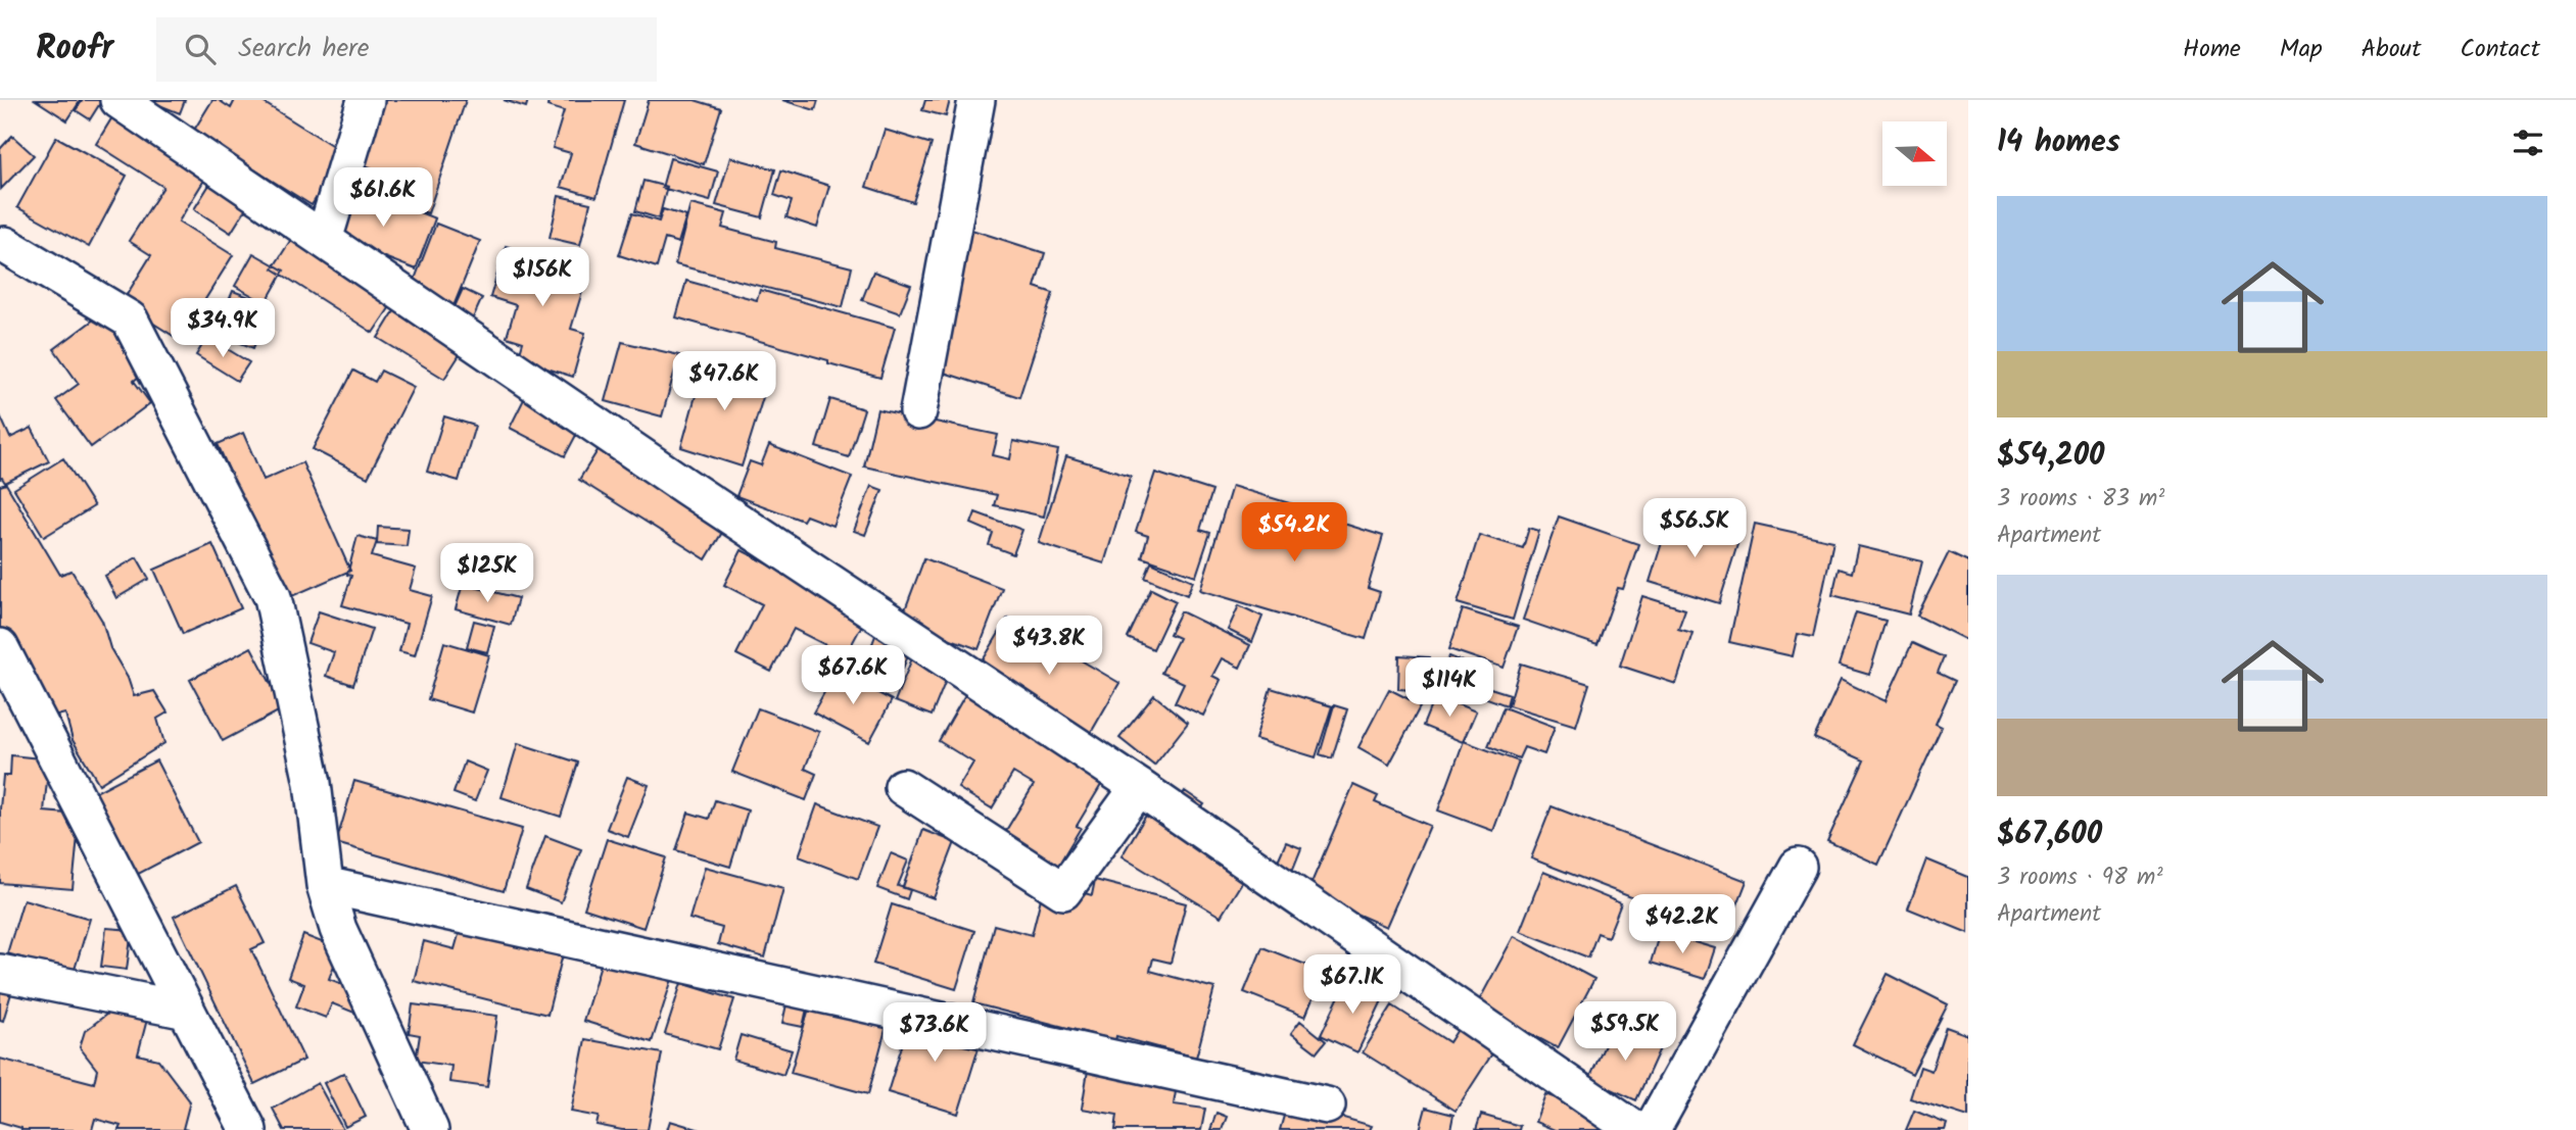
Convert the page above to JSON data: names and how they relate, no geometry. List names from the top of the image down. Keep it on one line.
{"north":"right","page":{"header":"Roofr","search":"Search here","nav":["Home","Map","About","Contact"],"heading":"14 homes","price":["$61.6K","$156K","$34.9K","$47.6K","$56.5K","$54.2K","$125K","$43.8K","$67.6K","$114K","$42.2K","$67.1K","$59.5K","$73.6K"],"list":[{"name":"$54,200","note":"3 rooms · 83 m² · Apartment"},{"name":"$67,600","note":"3 rooms · 98 m² · Apartment"}]}}
